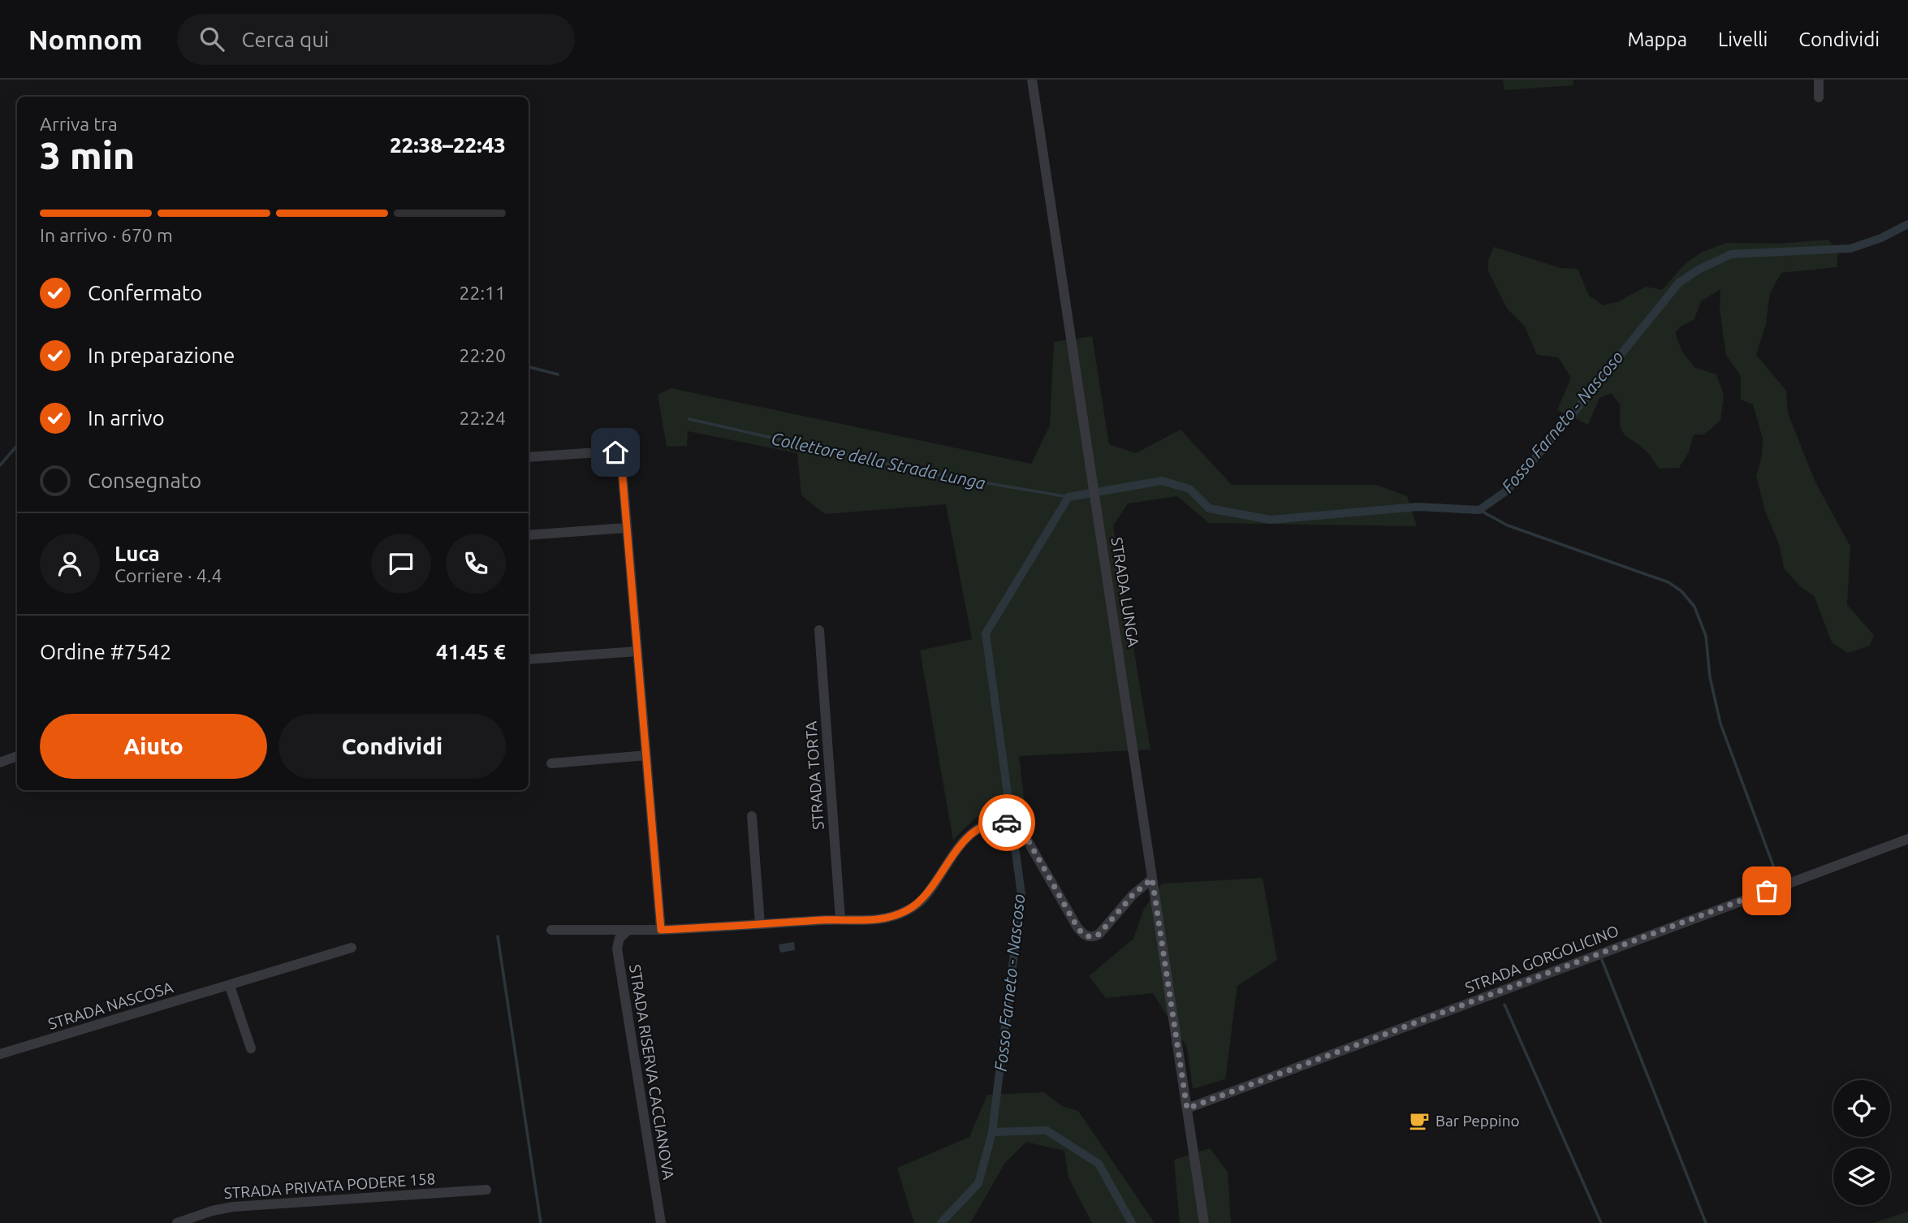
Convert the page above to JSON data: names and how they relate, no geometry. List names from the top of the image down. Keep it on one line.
{"streets":{"street":["STRADA LUNGA","STRADA TORTA","STRADA GORGOLICINO","STRADA NASCOSA","STRADA RISERVA CACCIANOVA","STRADA PRIVATA PODERE 158"]},"crossings":[["STRADA LUNGA","STRADA GORGOLICINO"]],"water":["Fosso Farneto - Nascoso","Collettore della Strada Lunga"],"places":{"cafe":["Bar Peppino"]},"page":{"header":"Nomnom","search":"Cerca qui","nav":["Mappa","Livelli","Condividi"],"heading":["3 min","Arriva tra","22:38–22:43"],"panel":["Luca","Corriere · 4.4","Ordine #7542","41.45 €"],"bar":"In arrivo · 670 m","list":[["Confermato","22:11"],["In preparazione","22:20"],["In arrivo","22:24"],"Consegnato"],"buttons":["Aiuto","Condividi"]}}
